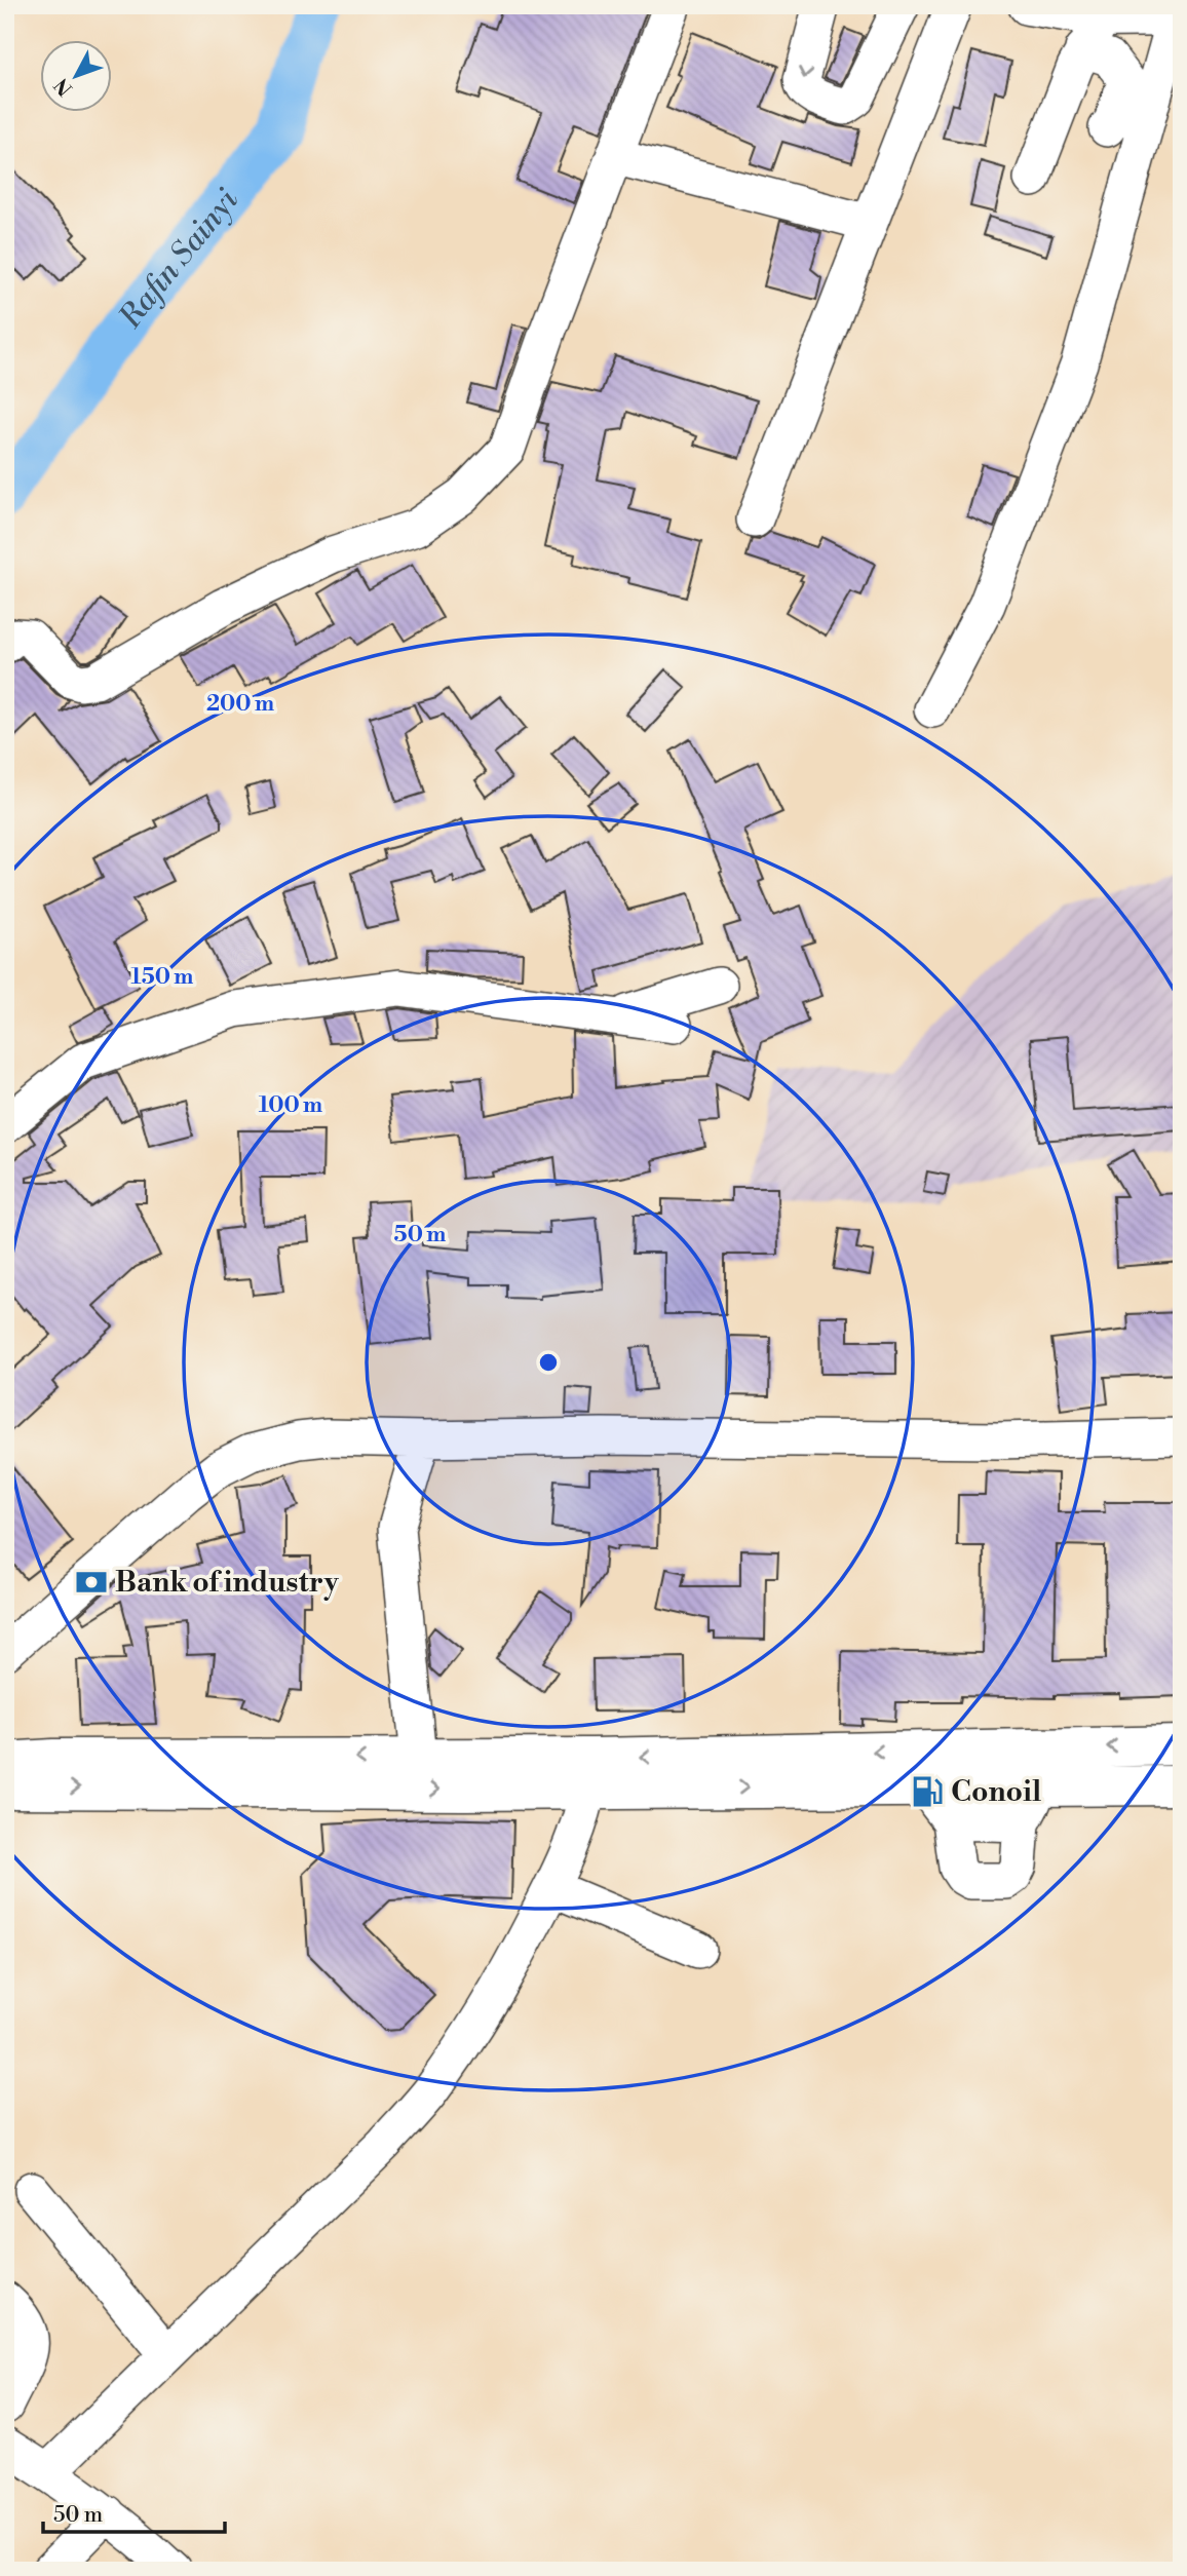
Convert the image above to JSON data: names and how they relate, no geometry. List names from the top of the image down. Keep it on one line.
{"water":["Rafin Sainyi"],"places":{"bank":["Bank of industry"],"fuel station":["Conoil"]},"scale_bar":"50 m","north":"bottom left","rings":["200 m","150 m","100 m","50 m"]}
